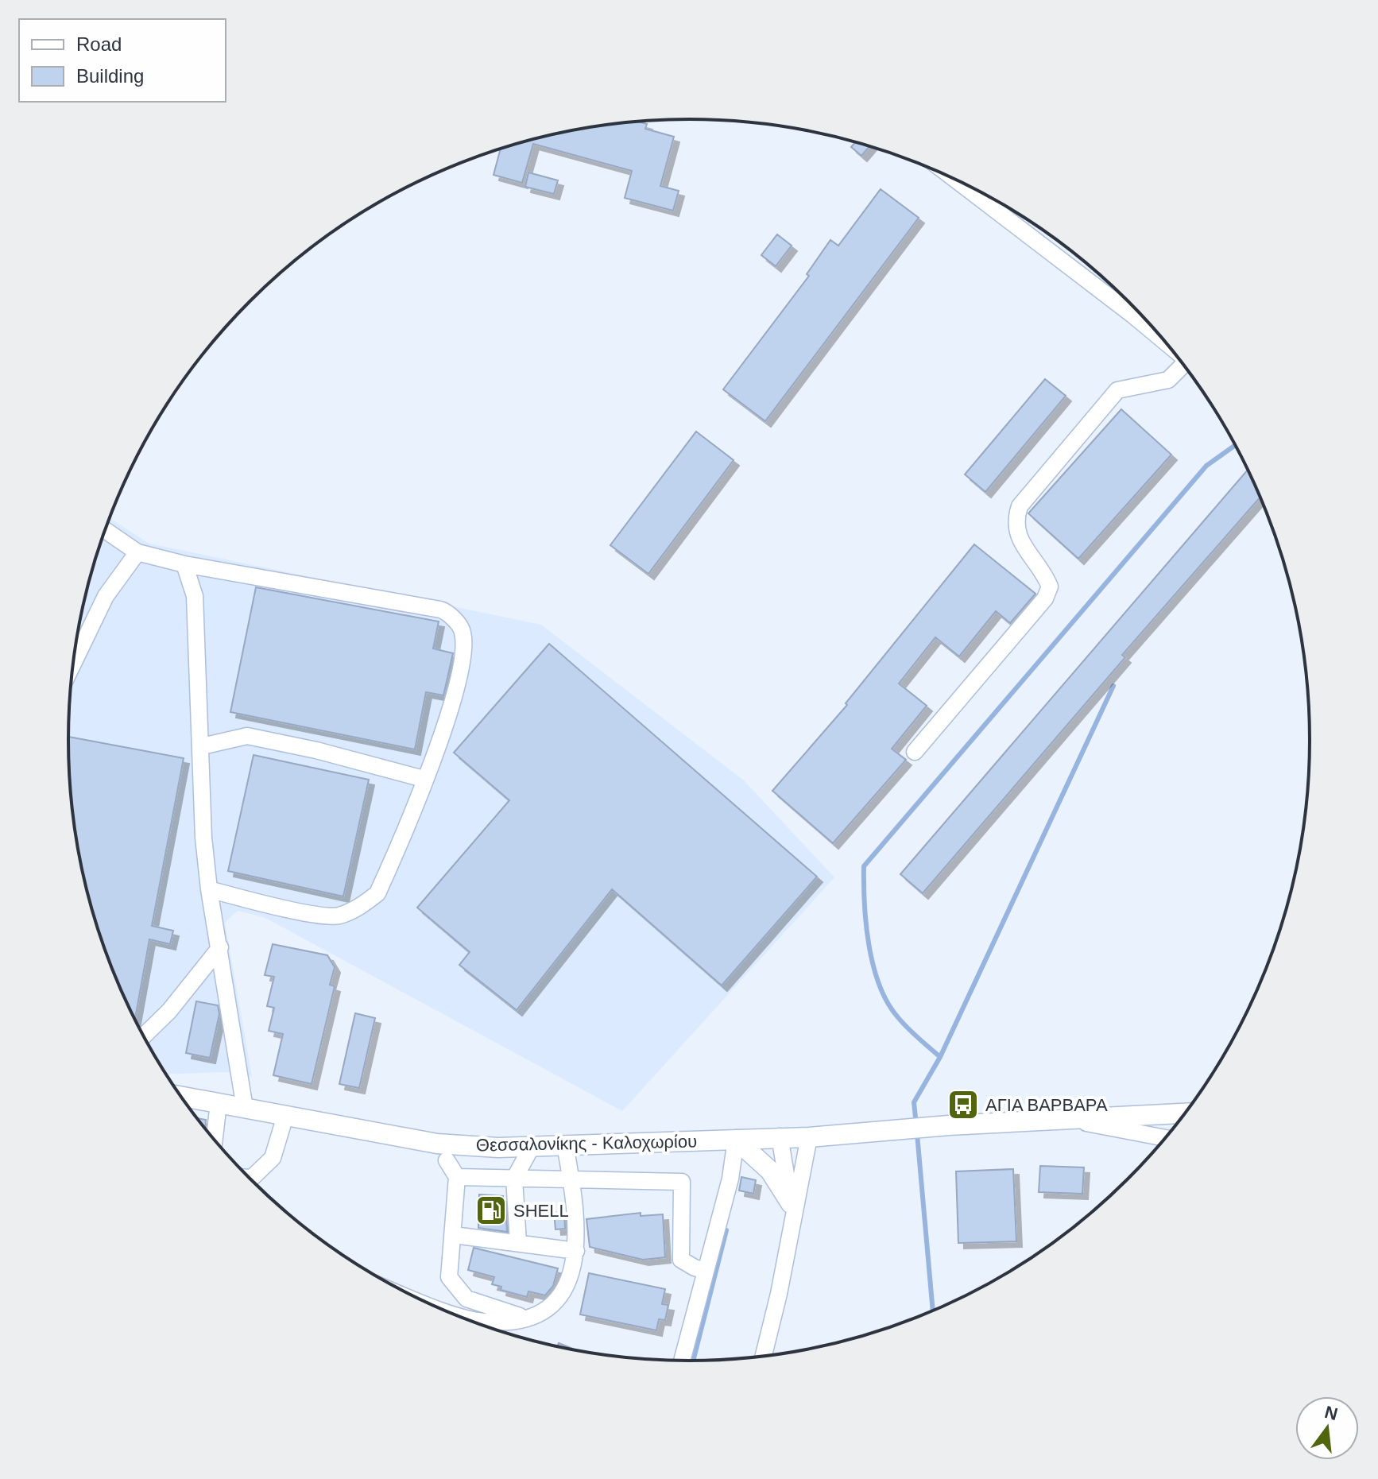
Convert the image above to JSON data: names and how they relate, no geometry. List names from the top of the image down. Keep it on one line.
{"streets":{"main road":["Θεσσαλονίκης - Καλοχωρίου"]},"places":{"bus stop":["ΑΓΙΑ ΒΑΡΒΑΡΑ"],"fuel station":["SHELL"]},"legend":["Road","Building"],"north":"top"}
